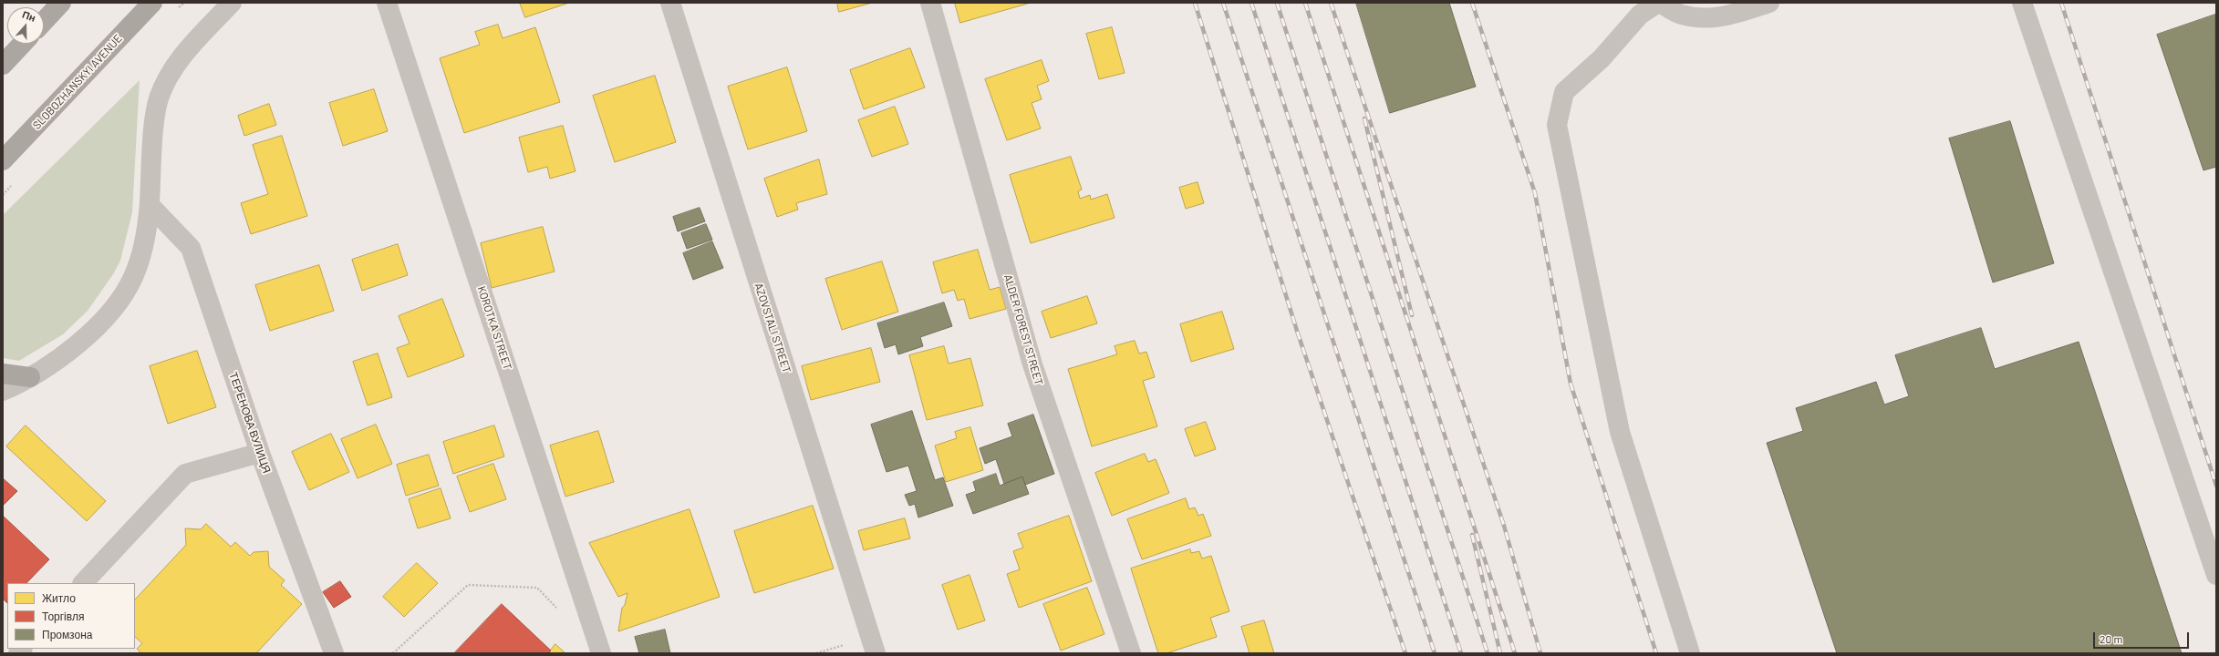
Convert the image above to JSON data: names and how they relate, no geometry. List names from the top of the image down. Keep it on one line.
{"streets":{"main road":["SLOBOZHANSKYI AVENUE"],"street":["KOROTKA STREET","AZOVSTALI STREET","ALDER FOREST STREET","ТЕРЕНОВА ВУЛИЦЯ"]},"legend":["Житло","Торгівля","Промзона"],"scale_bar":"20 m","north":"top"}
